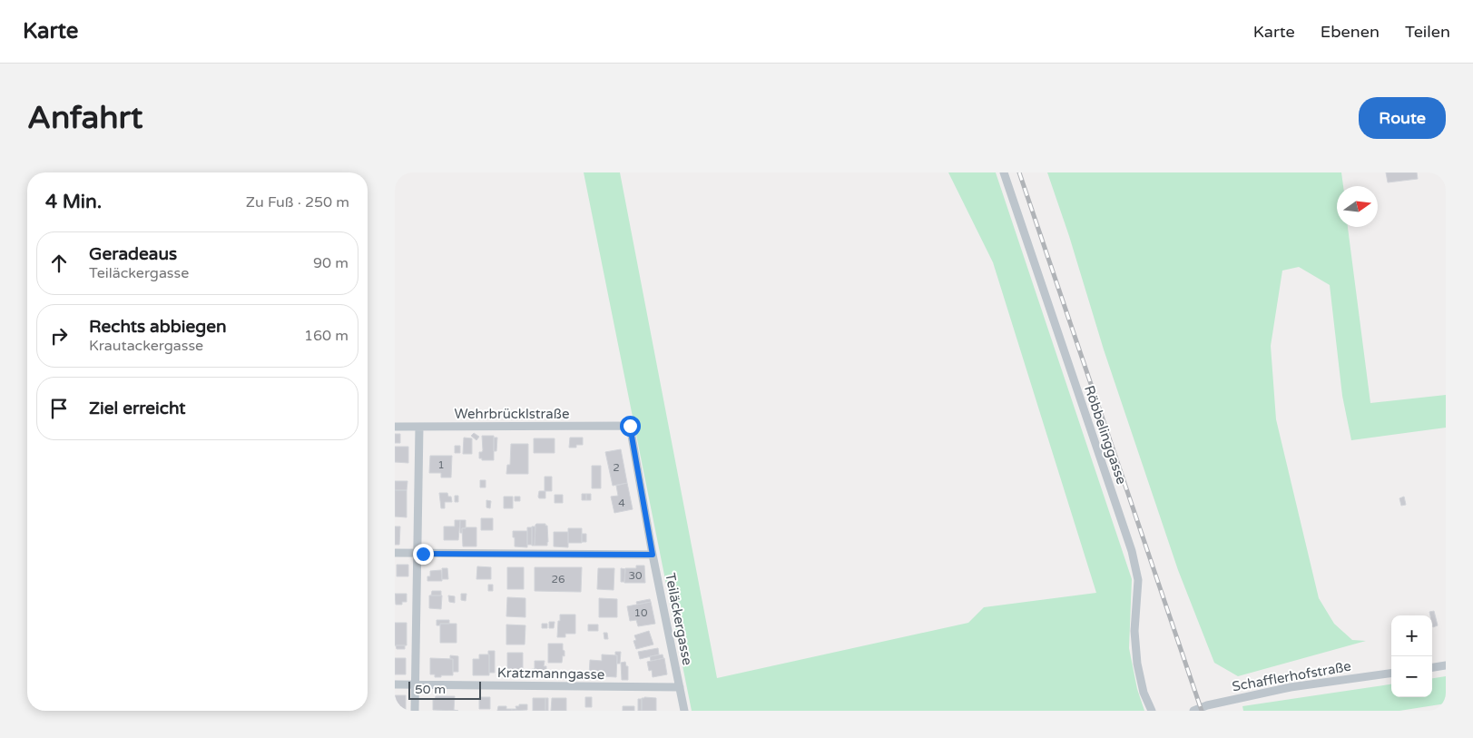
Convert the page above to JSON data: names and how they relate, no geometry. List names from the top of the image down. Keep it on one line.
{"streets":{"street":["Wehrbrücklstraße","Röbbelinggasse","Teiläckergasse","Kratzmanngasse","Schafflerhofstraße"]},"crossings":[["Wehrbrücklstraße","Teiläckergasse"],["Teiläckergasse","Kratzmanngasse"]],"house_numbers":["1","2","4","30","26","10"],"scale_bar":"50 m","north":"right","page":{"header":"Karte","nav":["Karte","Ebenen","Teilen"],"buttons":"Route","title":"Anfahrt","heading":["4 Min.","Zu Fuß · 250 m"],"list":[["Geradeaus","Teiläckergasse","90 m"],["Rechts abbiegen","Krautackergasse","160 m"],"Ziel erreicht"],"map_buttons":["+","−"],"scale":"50 m"}}
